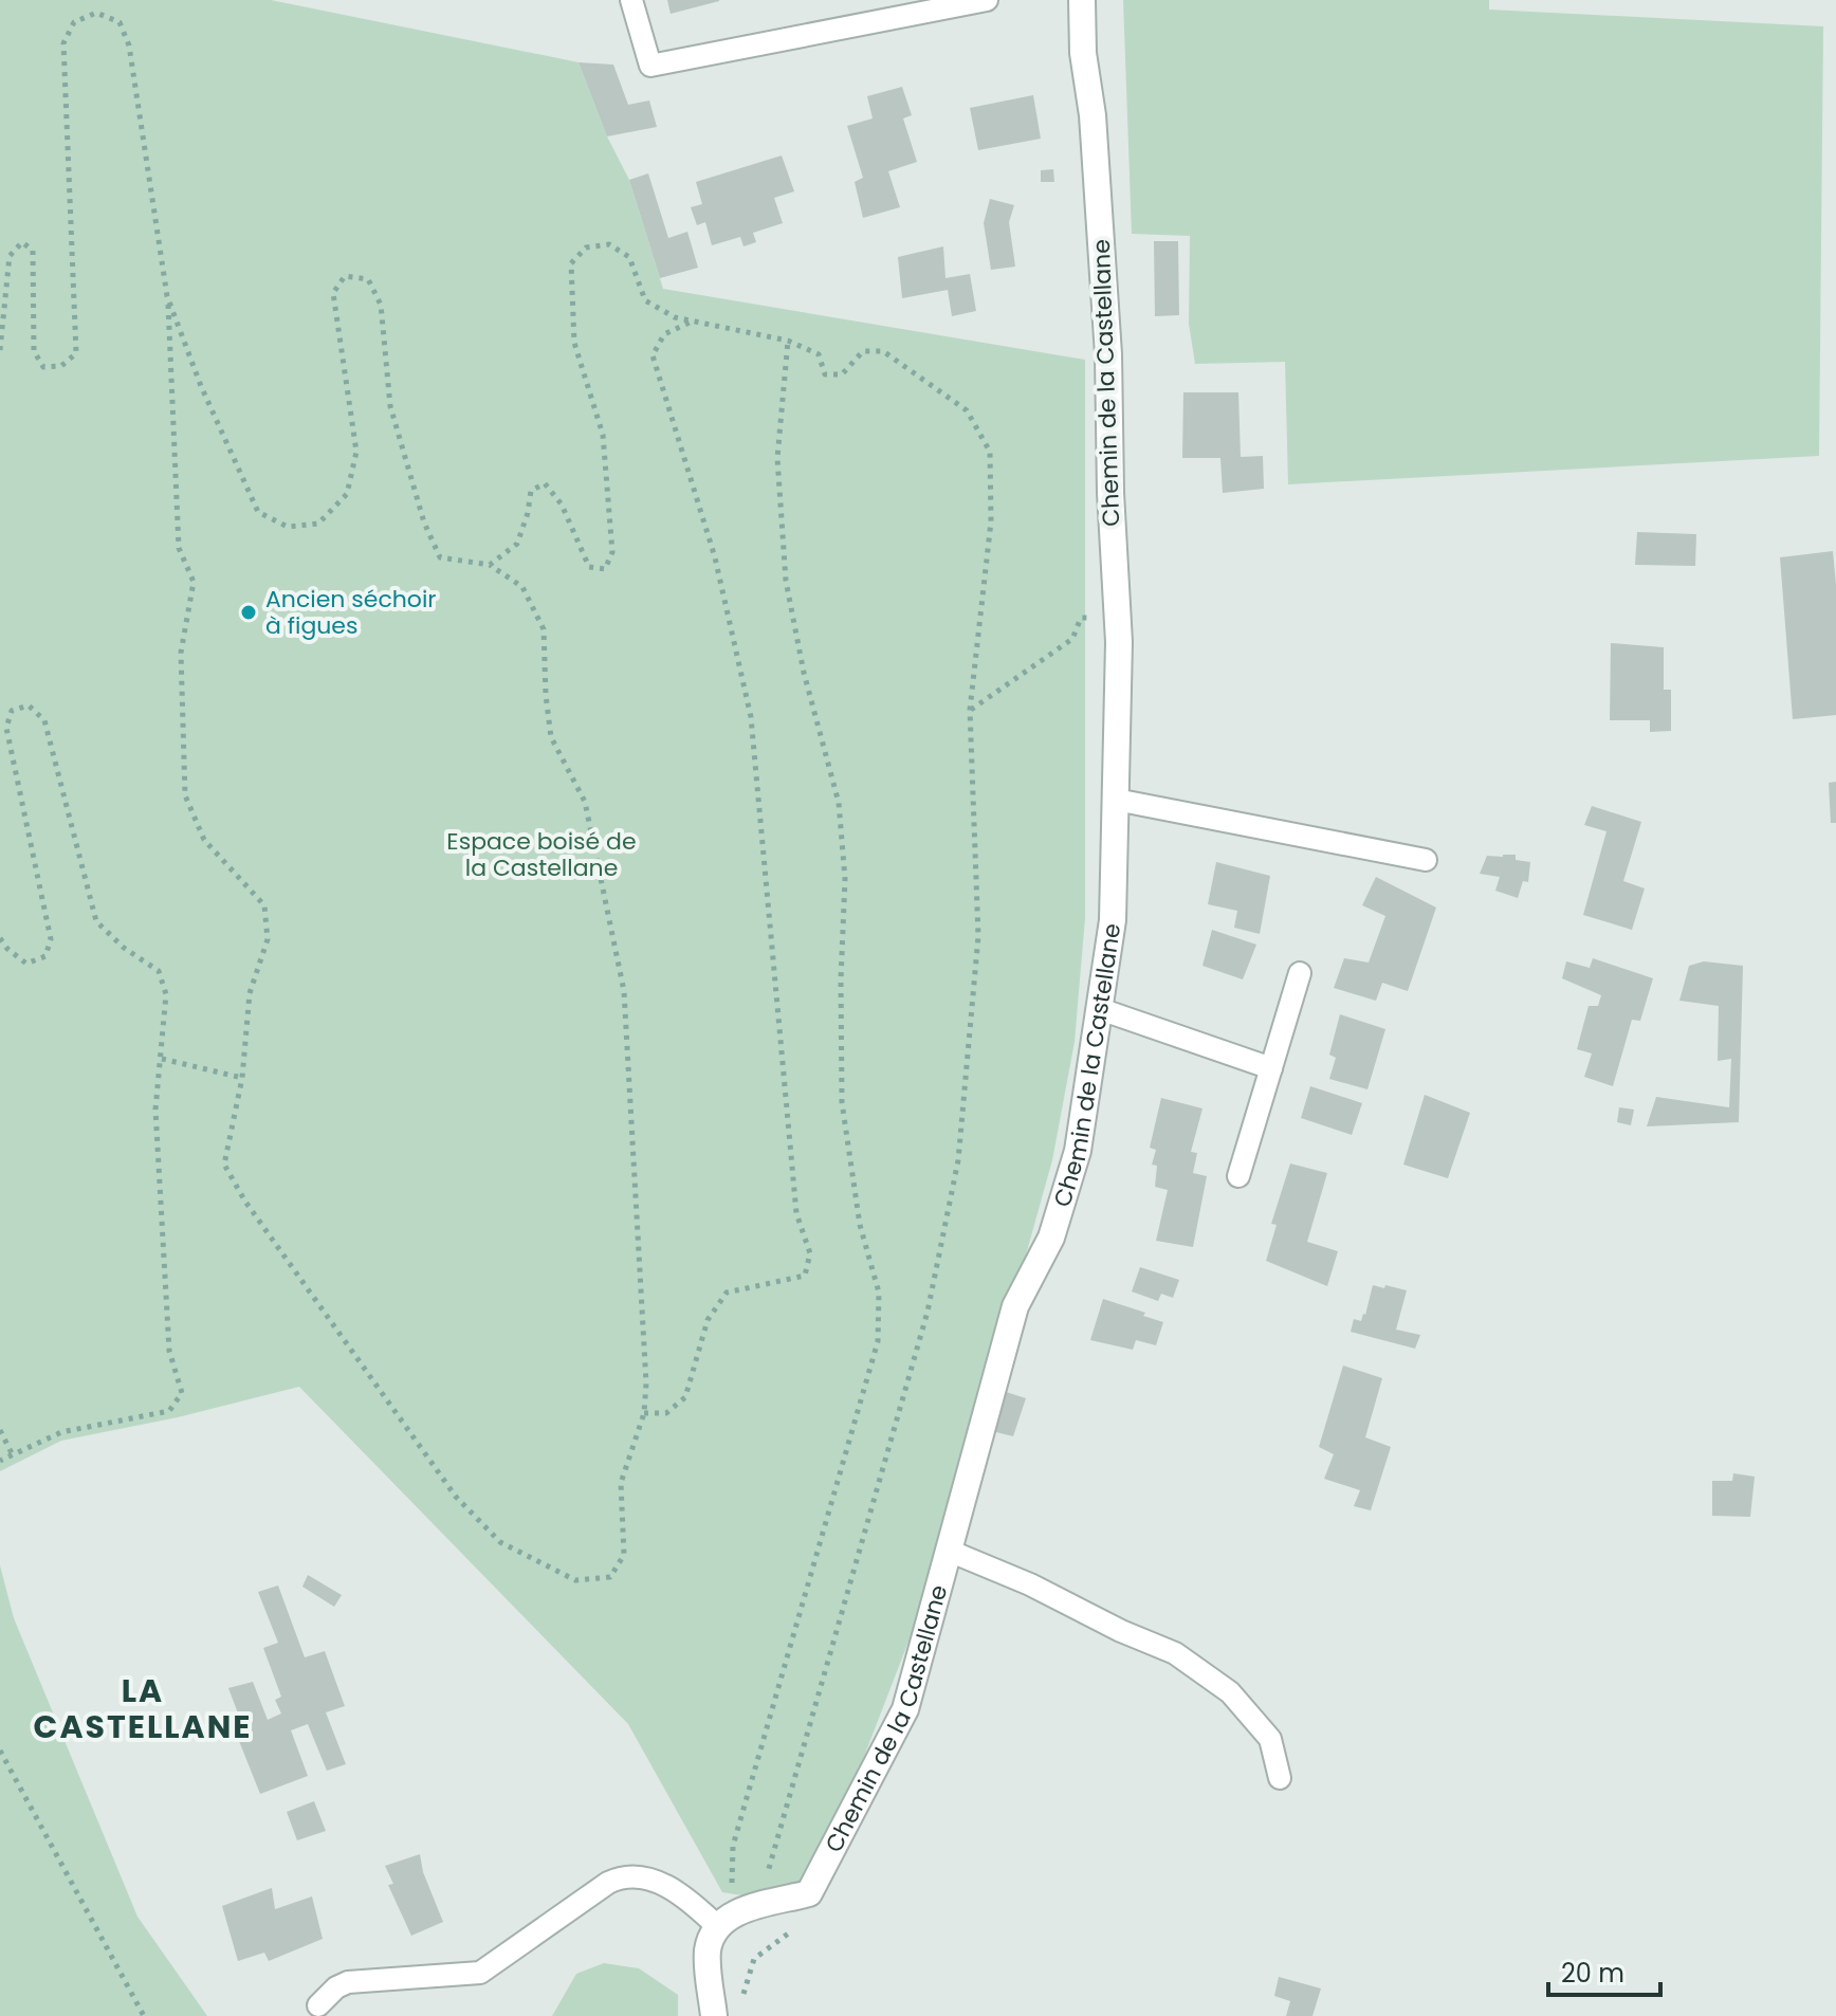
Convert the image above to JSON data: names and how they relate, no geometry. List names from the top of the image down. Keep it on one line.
{"streets":{"street":["Chemin de la Castellane"]},"districts":["LA CASTELLANE"],"parks":["Espace boisé de la Castellane"],"places":["Ancien séchoir à figues"],"scale_bar":"20 m"}
